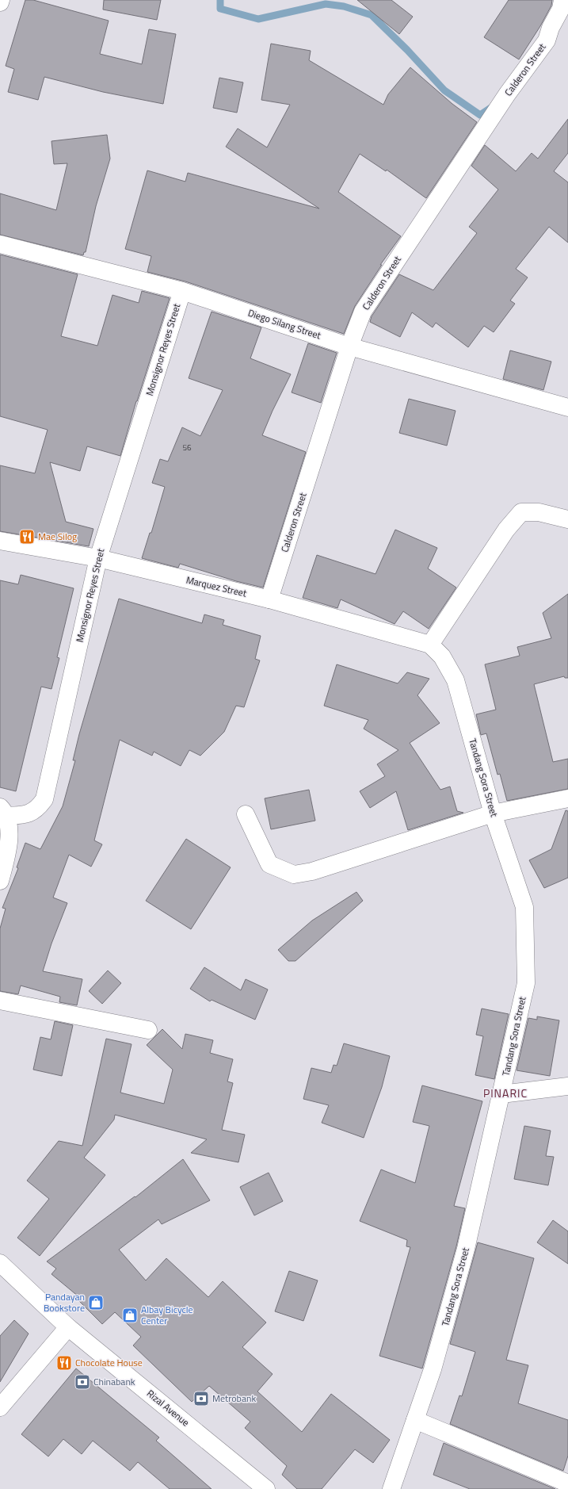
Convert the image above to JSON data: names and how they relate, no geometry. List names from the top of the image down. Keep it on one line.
{"streets":{"street":["Calderon Street","Diego Silang Street","Monsignor Reyes Street","Marquez Street","Tandang Sora Street","Rizal Avenue"]},"crossings":[["Calderon Street","Diego Silang Street"],["Calderon Street","Marquez Street"],["Diego Silang Street","Monsignor Reyes Street"],["Monsignor Reyes Street","Marquez Street"],["Marquez Street","Tandang Sora Street"]],"districts":["PINARIC"],"places":{"restaurant":["Mae Silog","Chocolate House"],"shop":["Pandayan Bookstore","Albay Bicycle Center"],"bank":["Chinabank","Metrobank"]},"house_numbers":["56"]}
